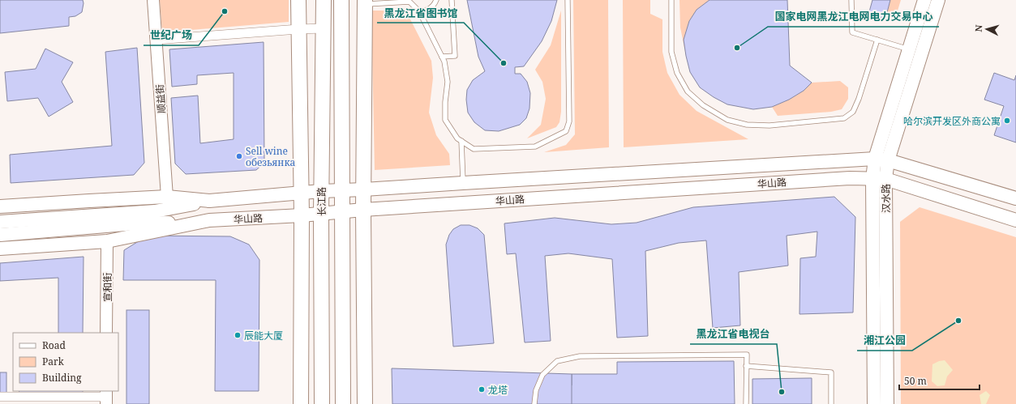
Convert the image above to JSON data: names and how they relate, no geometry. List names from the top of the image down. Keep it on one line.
{"streets":{"main road":["华山路","汉水路","长江路"],"street":["顺益街","宣和街"]},"crossings":[["顺益街","华山路"],["华山路","汉水路"],["华山路","长江路"],["华山路","宣和街"]],"places":["世纪广场","国家电网黑龙江电网电力交易中心","黑龙江省图书馆","哈尔滨开发区外商公寓","Sell wine обезьянка","湘江公园","辰能大厦","龙塔","黑龙江省电视台"],"legend":["Road","Park","Building"],"scale_bar":"50 m","north":"left"}
